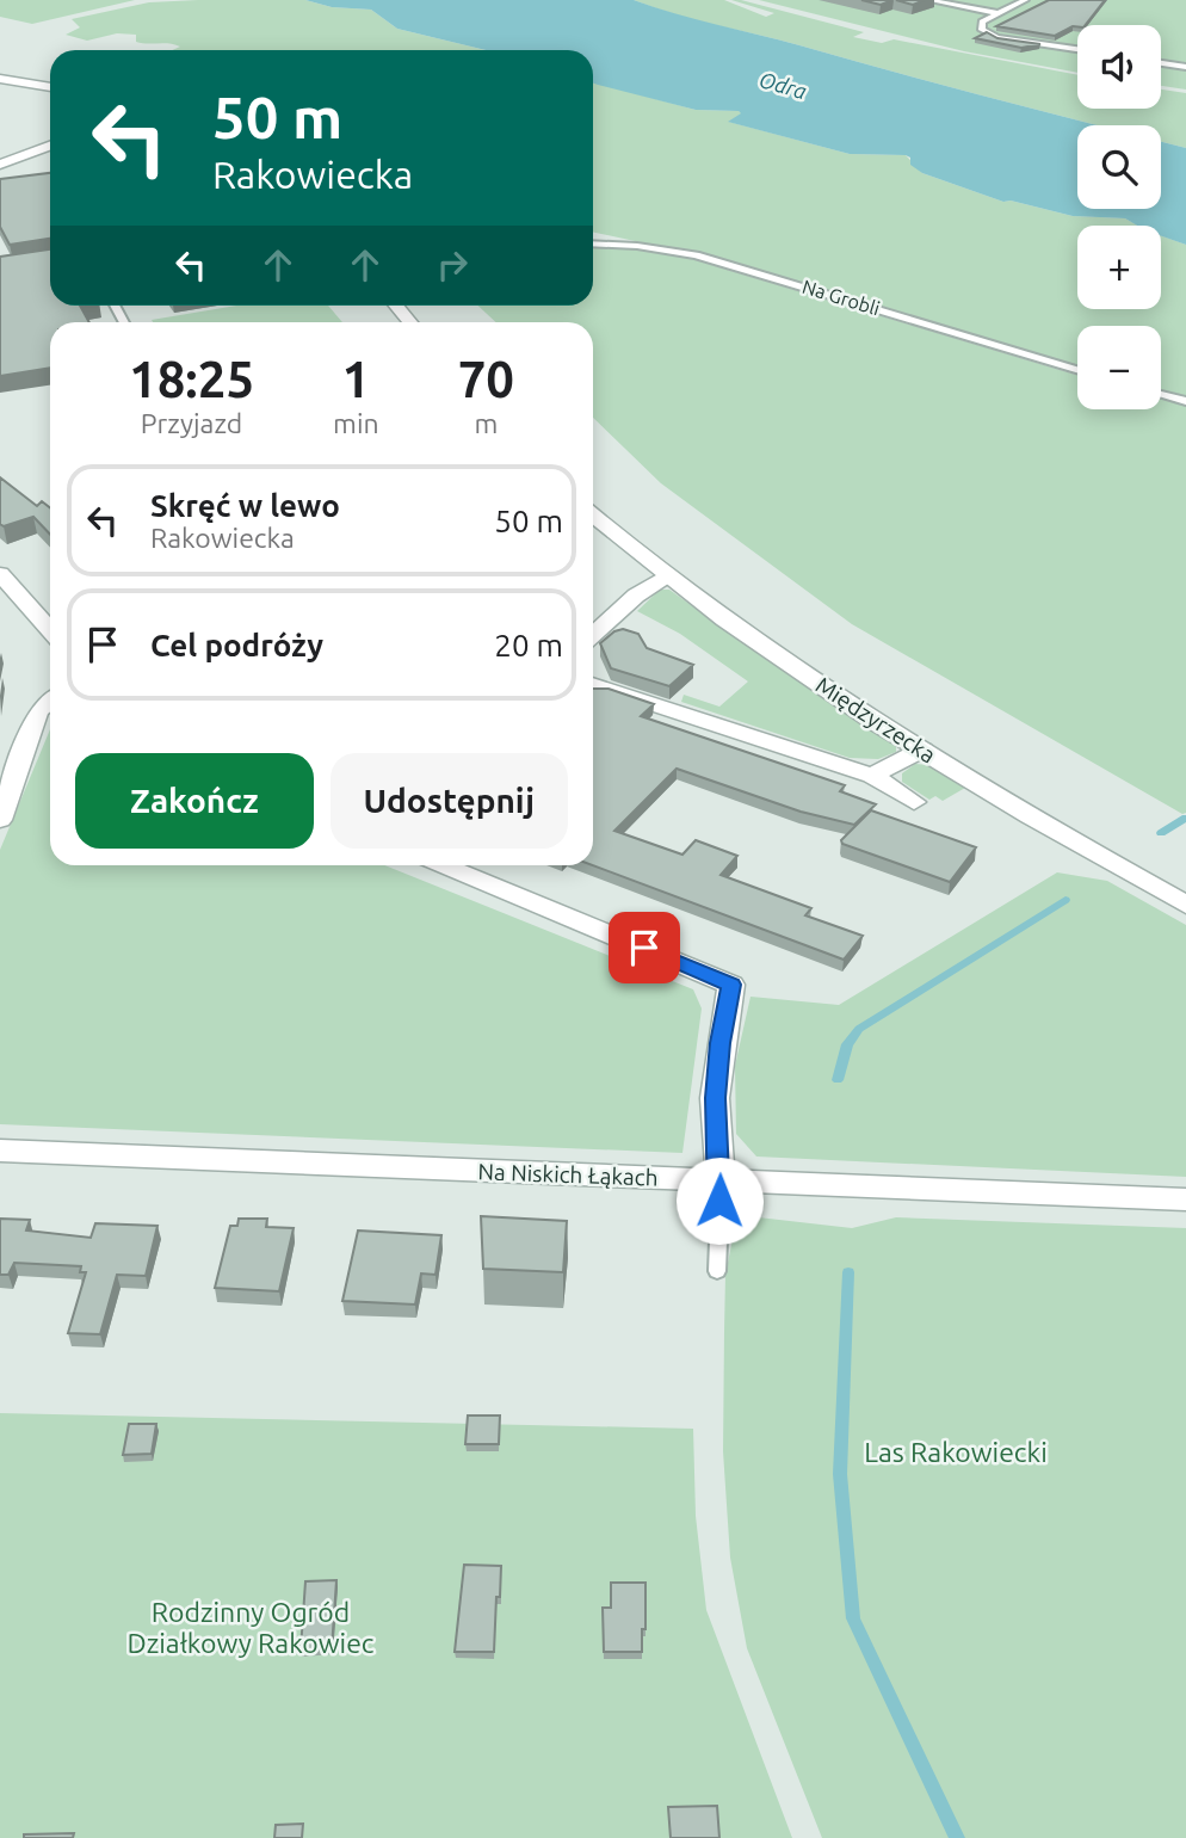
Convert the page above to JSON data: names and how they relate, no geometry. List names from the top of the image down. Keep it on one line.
{"streets":{"street":["Międzyrzecka","Na Niskich Łąkach"],"lane":["Na Grobli"]},"water":["Odra"],"parks":["Las Rakowiecki","Rodzinny Ogród Działkowy Rakowiec"],"page":{"map_buttons":["+","−"],"turn":["50 m","Rakowiecka"],"eta":["18:25","Przyjazd","1","min","70","m"],"list":[{"name":"Skręć w lewo","note":"Rakowiecka","value":"50 m"},{"name":"Cel podróży","value":"20 m"}],"buttons":["Zakończ","Udostępnij"]}}
